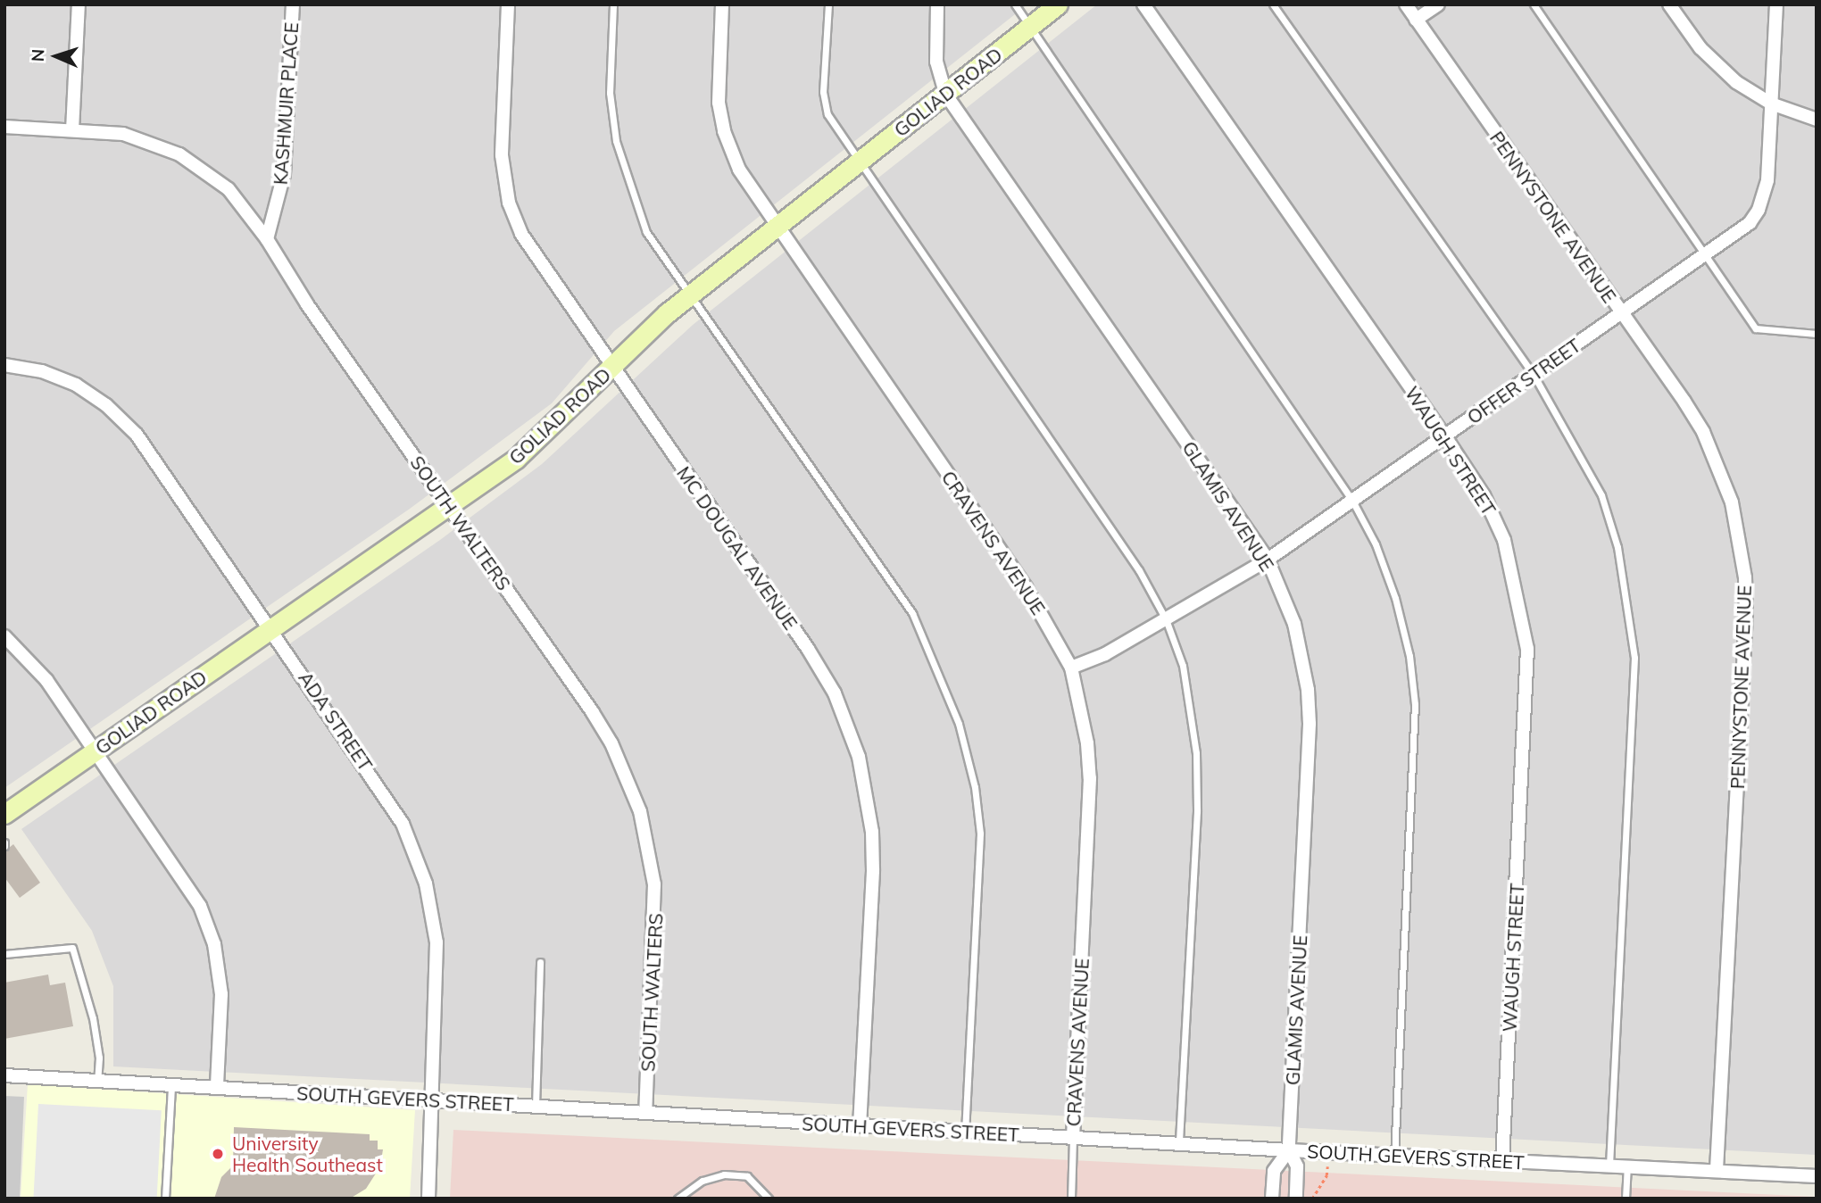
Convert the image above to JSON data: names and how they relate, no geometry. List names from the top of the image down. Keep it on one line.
{"streets":{"main road":["GOLIAD ROAD"],"street":["KASHMUIR PLACE","PENNYSTONE AVENUE","OFFER STREET","WAUGH STREET","GLAMIS AVENUE","SOUTH WALTERS","CRAVENS AVENUE","MC DOUGAL AVENUE","ADA STREET","SOUTH GEVERS STREET"]},"crossings":[["GOLIAD ROAD","GLAMIS AVENUE"],["GOLIAD ROAD","SOUTH WALTERS"],["GOLIAD ROAD","CRAVENS AVENUE"],["GOLIAD ROAD","MC DOUGAL AVENUE"],["GOLIAD ROAD","ADA STREET"],["KASHMUIR PLACE","SOUTH WALTERS"],["PENNYSTONE AVENUE","OFFER STREET"],["PENNYSTONE AVENUE","SOUTH GEVERS STREET"],["OFFER STREET","WAUGH STREET"],["OFFER STREET","GLAMIS AVENUE"],["OFFER STREET","CRAVENS AVENUE"],["WAUGH STREET","SOUTH GEVERS STREET"],["GLAMIS AVENUE","SOUTH GEVERS STREET"],["SOUTH WALTERS","SOUTH GEVERS STREET"],["CRAVENS AVENUE","SOUTH GEVERS STREET"],["MC DOUGAL AVENUE","SOUTH GEVERS STREET"],["ADA STREET","SOUTH GEVERS STREET"]],"places":["University Health Southeast"],"north":"left"}
